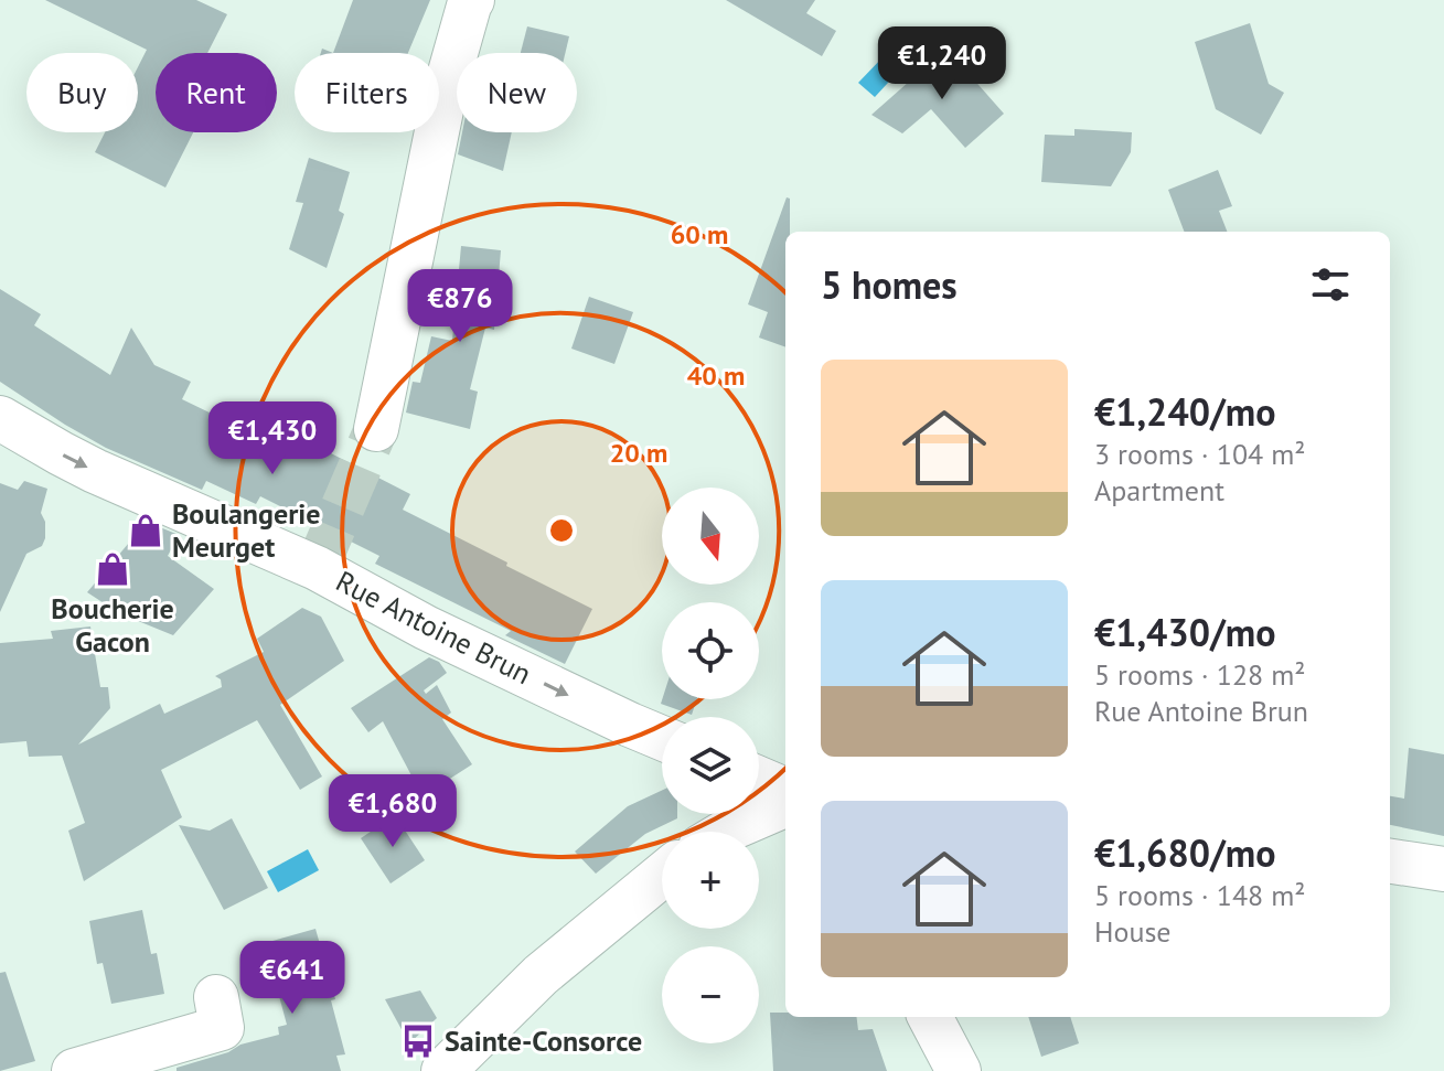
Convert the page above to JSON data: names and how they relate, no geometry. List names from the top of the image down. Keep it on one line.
{"streets":{"street":["Rue Antoine Brun"]},"one_way":["Rue Antoine Brun"],"places":{"shop":["Boulangerie Meurget","Boucherie Gacon"],"bus stop":["Sainte-Consorce"]},"north":"bottom","page":{"price":["€1,240","€876","€1,430","€1,680","€641"],"chip":["Buy","Rent","Filters","New"],"heading":"5 homes","list":[{"name":"€1,240/mo","note":"3 rooms · 104 m² · Apartment"},{"name":"€1,430/mo","note":"5 rooms · 128 m² · Rue Antoine Brun"},{"name":"€1,680/mo","note":"5 rooms · 148 m² · House"}],"map_buttons":["+","−"]},"rings":["60 m","40 m","20 m"]}
